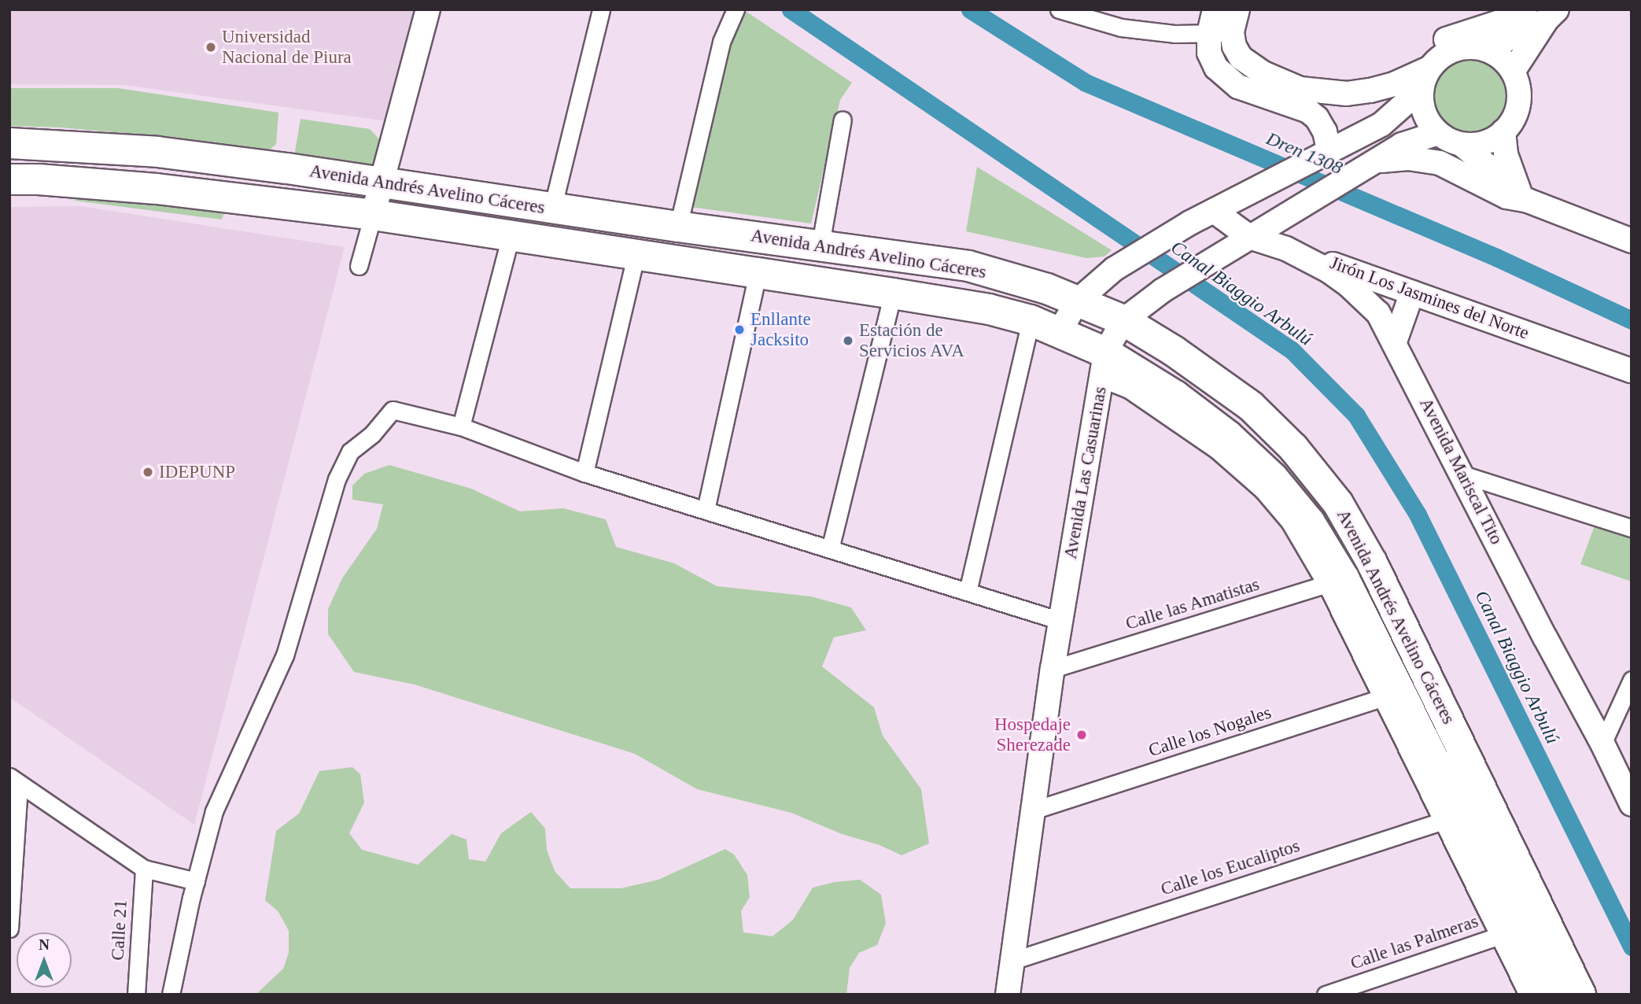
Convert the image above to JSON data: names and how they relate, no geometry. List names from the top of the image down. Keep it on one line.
{"streets":{"highway":["Avenida Andrés Avelino Cáceres"],"street":["Jirón Los Jasmines del Norte","Avenida Mariscal Tito","Avenida Las Casuarinas","Calle las Amatistas","Calle los Nogales","Calle los Eucaliptos","Calle 21","Calle las Palmeras"]},"crossings":[["Avenida Andrés Avelino Cáceres","Avenida Las Casuarinas"],["Avenida Andrés Avelino Cáceres","Calle las Amatistas"],["Avenida Andrés Avelino Cáceres","Calle los Nogales"],["Avenida Andrés Avelino Cáceres","Calle los Eucaliptos"],["Avenida Andrés Avelino Cáceres","Calle las Palmeras"],["Jirón Los Jasmines del Norte","Avenida Las Casuarinas"],["Avenida Mariscal Tito","Avenida Las Casuarinas"],["Avenida Las Casuarinas","Calle las Amatistas"],["Avenida Las Casuarinas","Calle los Nogales"],["Avenida Las Casuarinas","Calle los Eucaliptos"]],"water":["Dren 1308","Canal Biaggio Arbulú"],"places":["Universidad Nacional de Piura","Enllante Jacksito","Estación de Servicios AVA","IDEPUNP","Hospedaje Sherezade"],"north":"top"}
